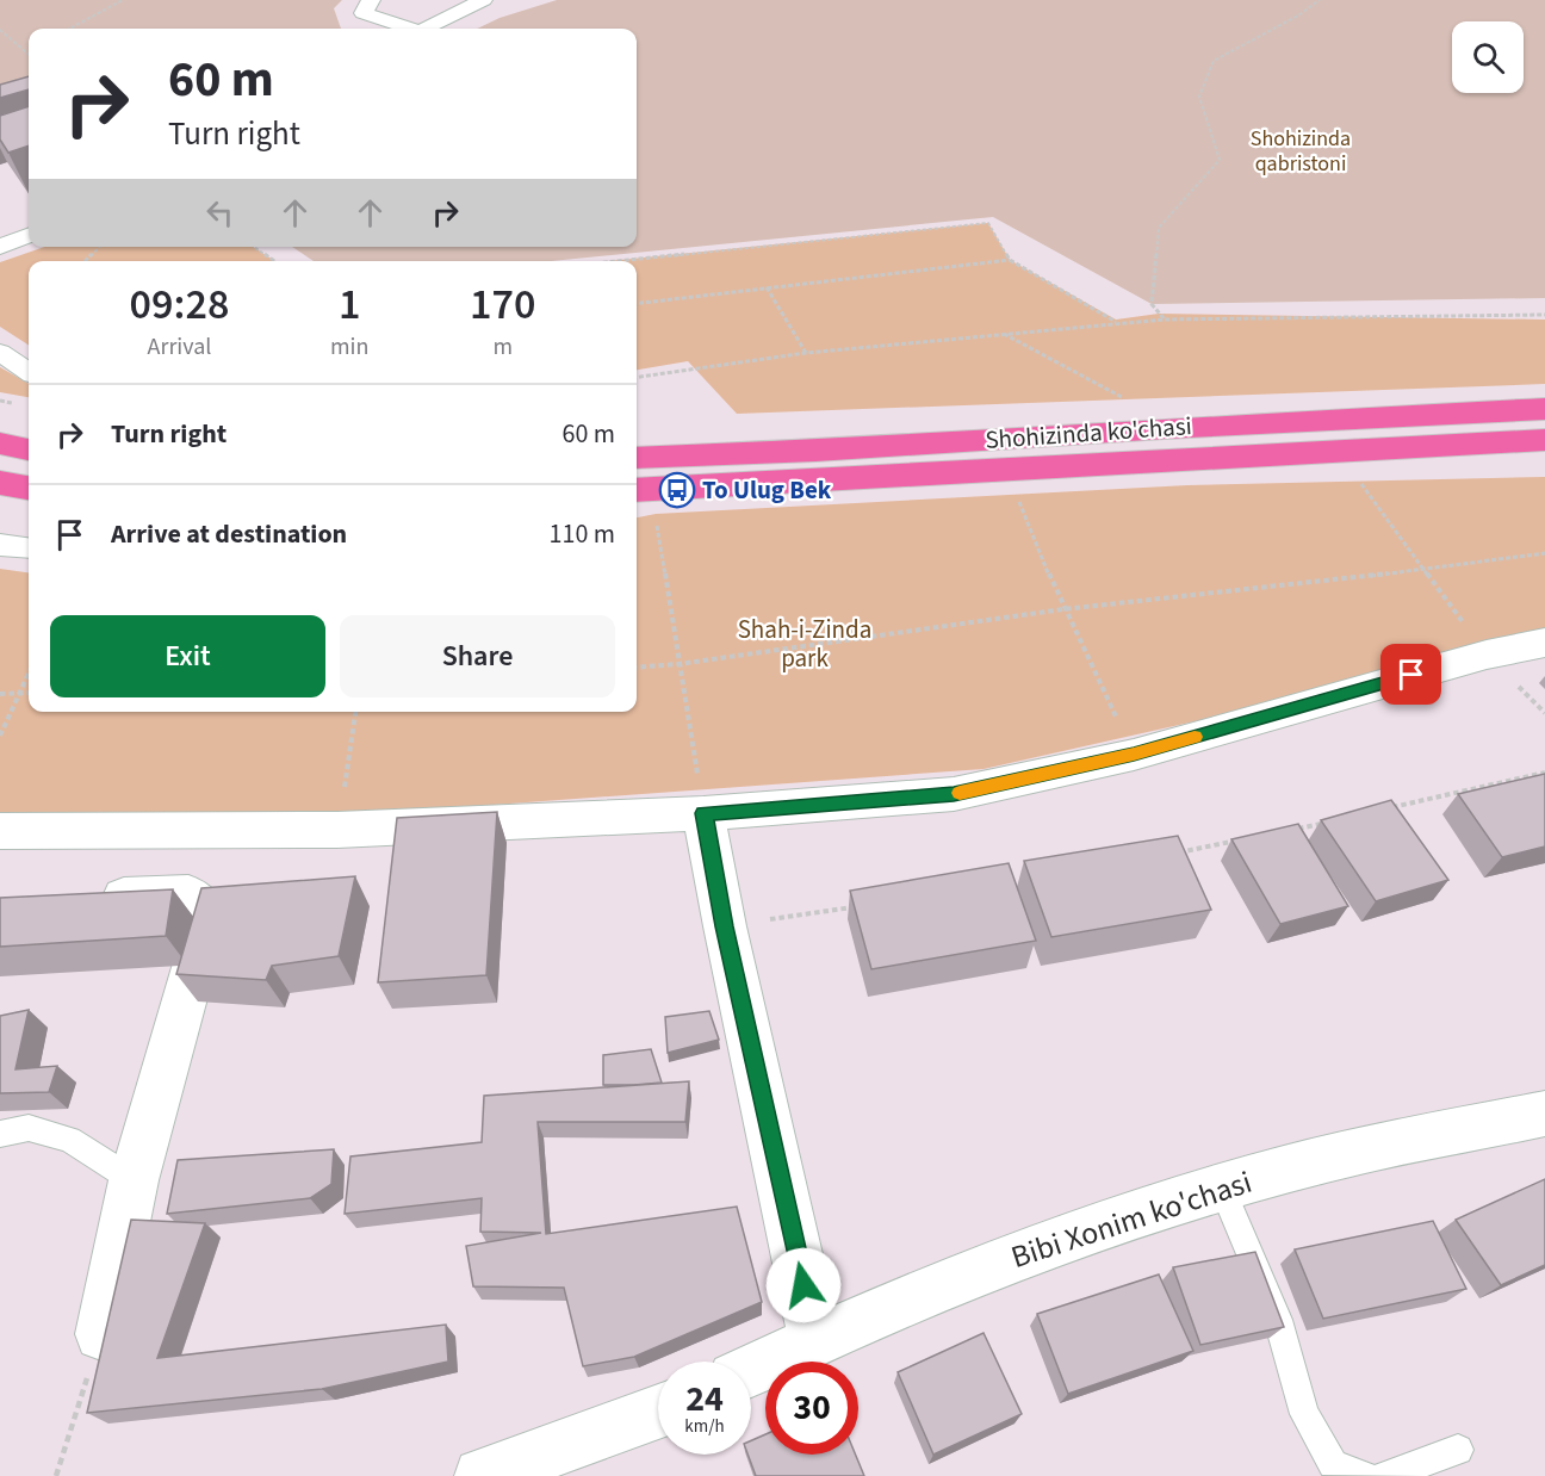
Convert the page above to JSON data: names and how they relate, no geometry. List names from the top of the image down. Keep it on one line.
{"streets":{"main road":["Shohizinda ko'chasi"],"street":["Bibi Xonim ko'chasi"]},"parks":["Shohizinda qabristoni","Shah-i-Zinda park"],"places":{"bus stop":["To Ulug Bek"]},"page":{"turn":["60 m","Turn right"],"eta":["09:28","Arrival","1","min","170","m"],"list":[{"name":"Turn right","value":"60 m"},{"name":"Arrive at destination","value":"110 m"}],"buttons":["Exit","Share"],"speed":"24 km/h","limit":"30"}}
